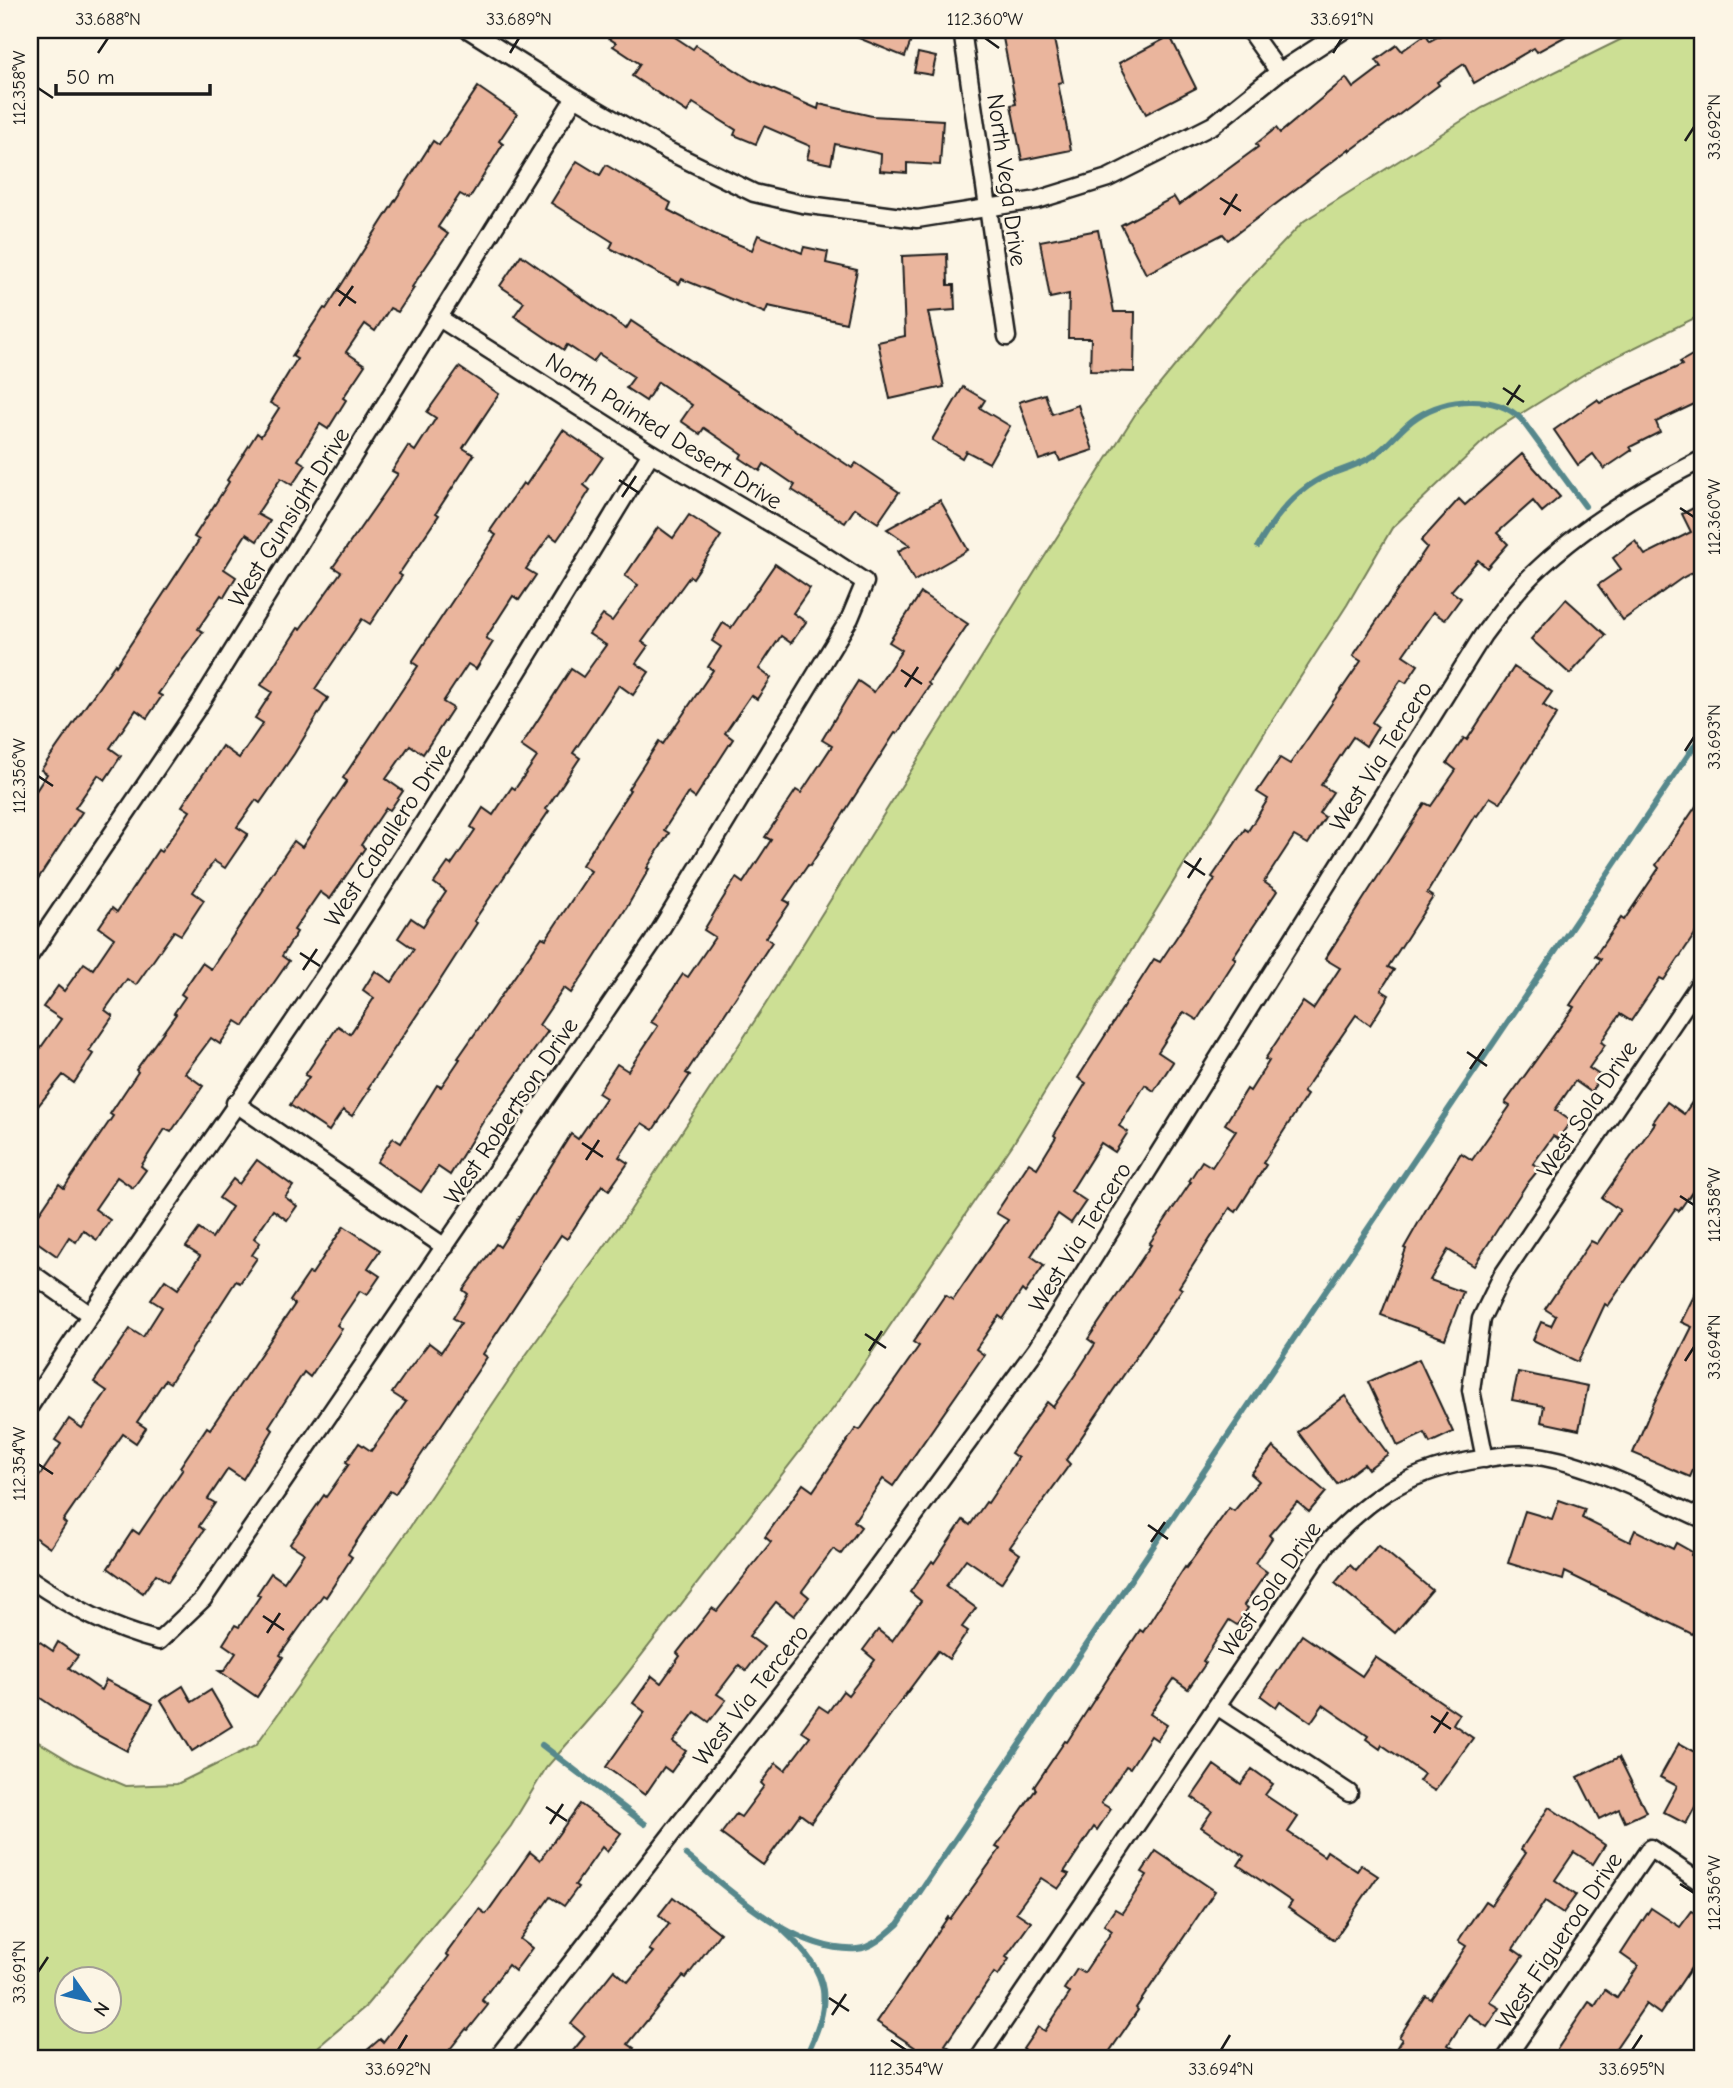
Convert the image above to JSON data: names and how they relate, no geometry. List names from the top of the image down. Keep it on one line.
{"streets":{"street":["North Vega Drive","North Painted Desert Drive","West Gunsight Drive","West Via Tercero","West Caballero Drive","West Sola Drive","West Robertson Drive","West Figueroa Drive"]},"crossings":[["North Painted Desert Drive","West Gunsight Drive"],["North Painted Desert Drive","West Caballero Drive"],["North Painted Desert Drive","West Robertson Drive"]],"scale_bar":"50 m","north":"bottom right","coordinates":["33.688°N","33.689°N","112.360°W","33.691°N","112.358°W","33.692°N","33.693°N","112.356°W","33.694°N","112.354°W","33.695°N"]}
